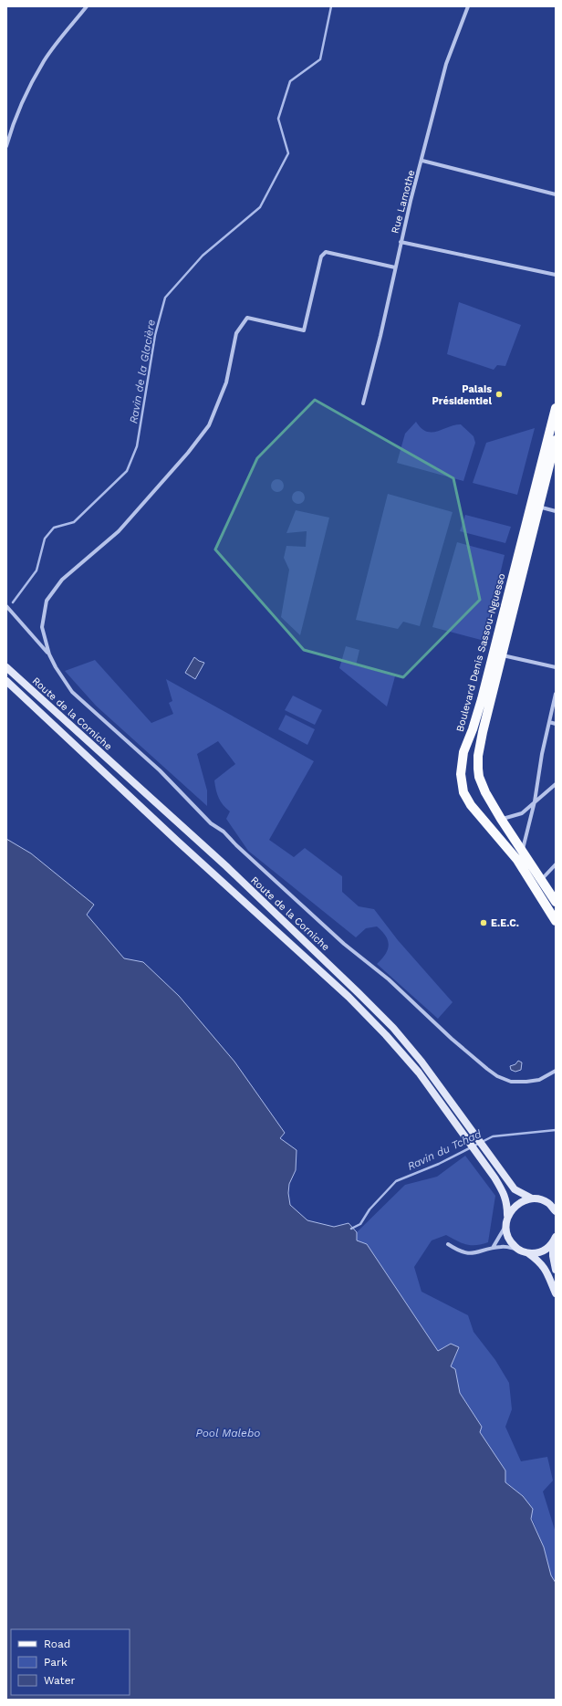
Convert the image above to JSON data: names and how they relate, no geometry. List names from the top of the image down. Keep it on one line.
{"streets":{"main road":["Boulevard Denis Sassou-Nguesso","Route de la Corniche"],"street":["Rue Lamothe"]},"water":["Ravin de la Glacière","Ravin du Tchad","Pool Malebo"],"places":["Palais Présidentiel","E.E.C."],"legend":["Road","Park","Water"]}
